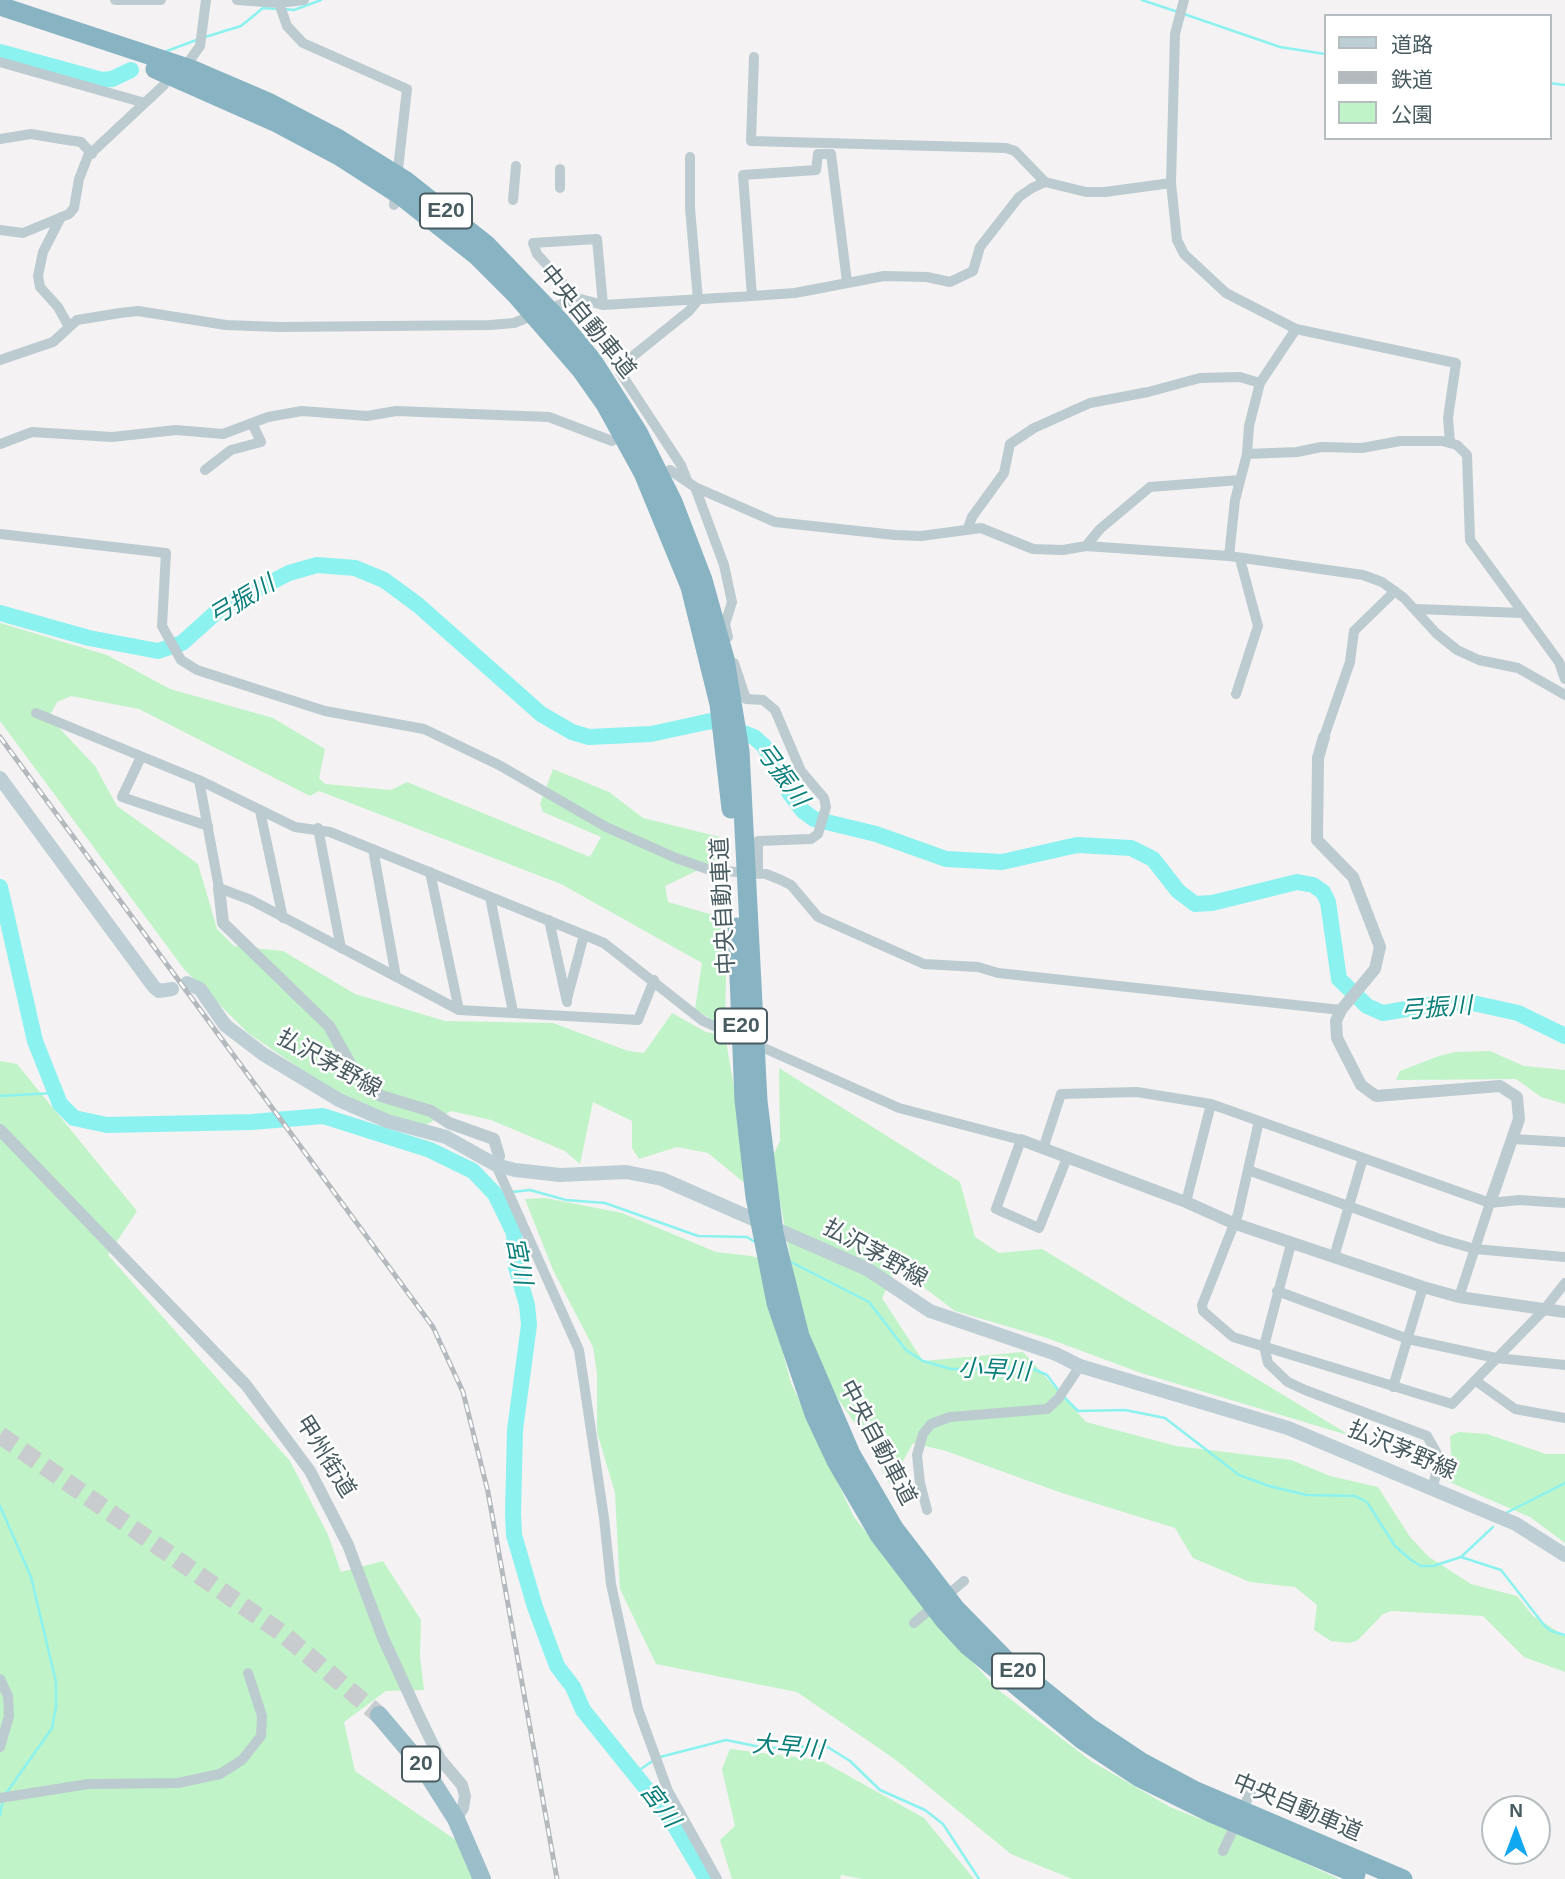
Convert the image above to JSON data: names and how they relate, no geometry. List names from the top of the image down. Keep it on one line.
{"streets":{"highway":["E20","中央自動車道","20"],"main road":["払沢茅野線"],"street":["甲州街道"]},"crossings":[["甲州街道","20"]],"water":["弓振川","宮川","小早川","大早川"],"legend":["道路","鉄道","公園"],"north":"top"}
